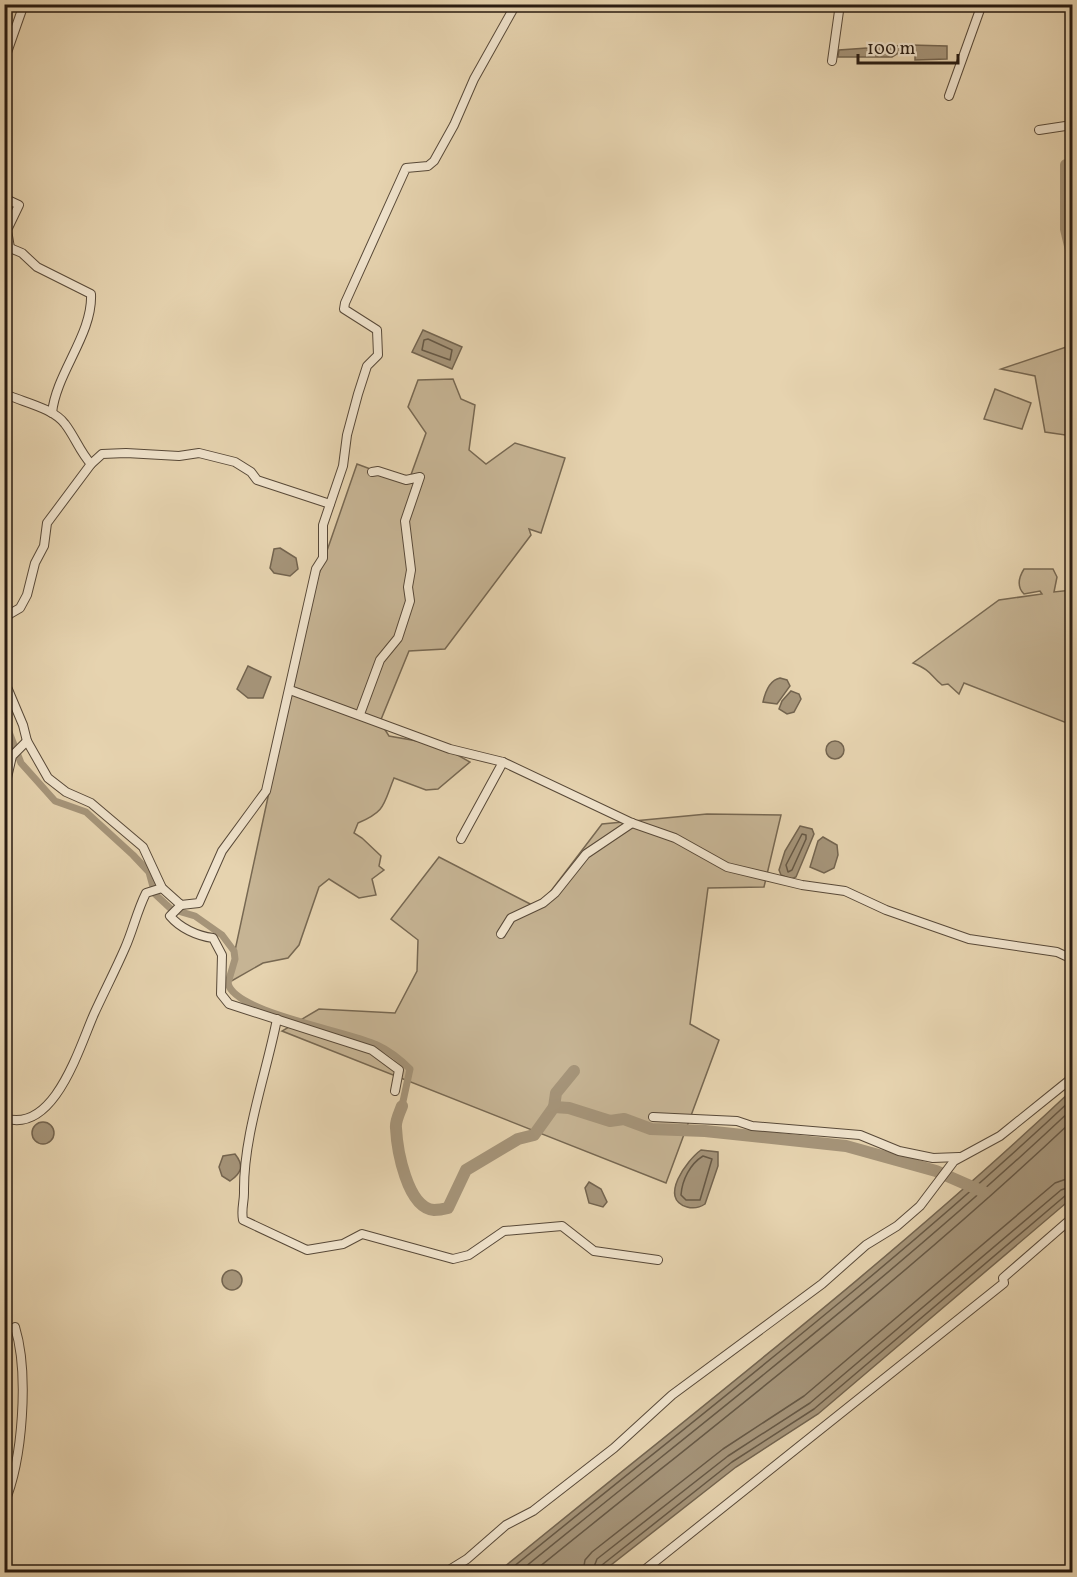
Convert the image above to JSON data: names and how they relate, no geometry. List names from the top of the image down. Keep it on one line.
{"scale_bar":"100 m"}
